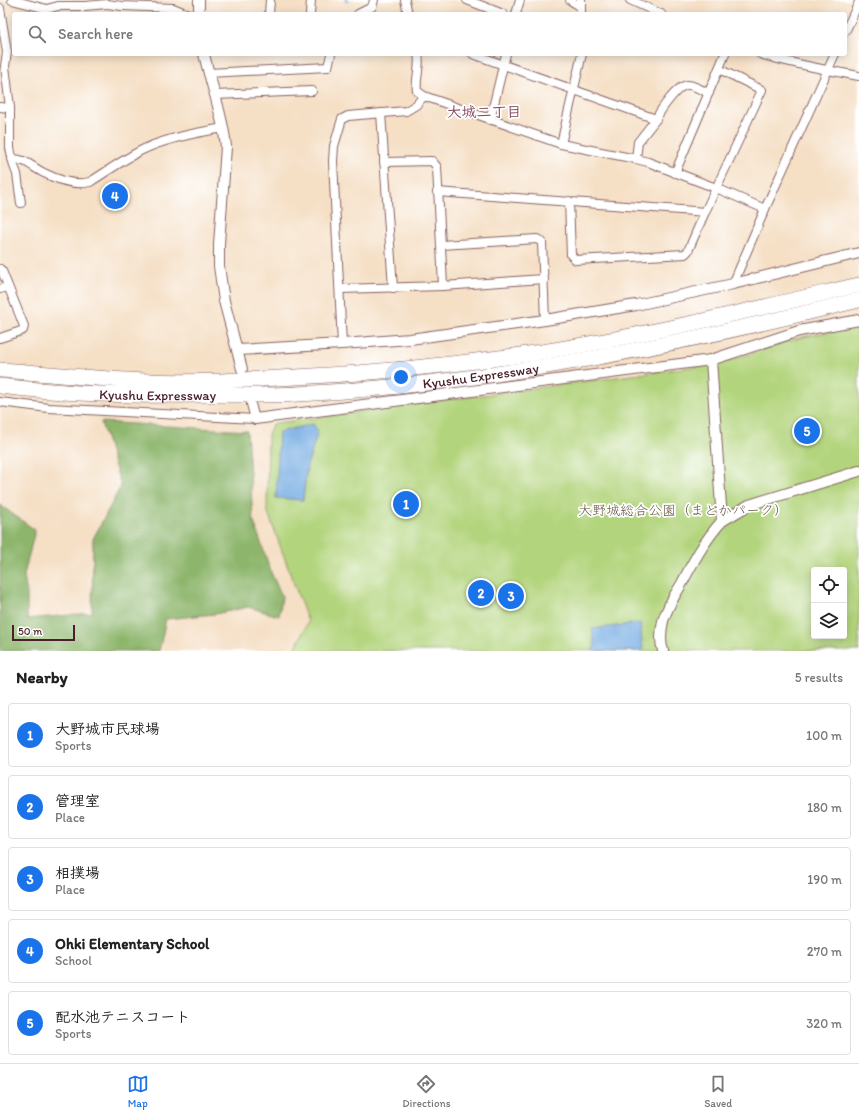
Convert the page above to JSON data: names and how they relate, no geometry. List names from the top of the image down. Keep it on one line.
{"streets":{"highway":["Kyushu Expressway"]},"districts":["大城二丁目"],"parks":["大野城総合公園（まどかパーク）"],"scale_bar":"50 m","page":{"search":"Search here","pins":["4","5","1","2","3"],"scale":"50 m","heading":["Nearby","5 results"],"list":[{"mark":"1","name":"大野城市民球場","note":"Sports","value":"100 m"},{"mark":"2","name":"管理室","note":"Place","value":"180 m"},{"mark":"3","name":"相撲場","note":"Place","value":"190 m"},{"mark":"4","name":"Ohki Elementary School","note":"School","value":"270 m"},{"mark":"5","name":"配水池テニスコート","note":"Sports","value":"320 m"}],"nav":["Map","Directions","Saved"]}}
